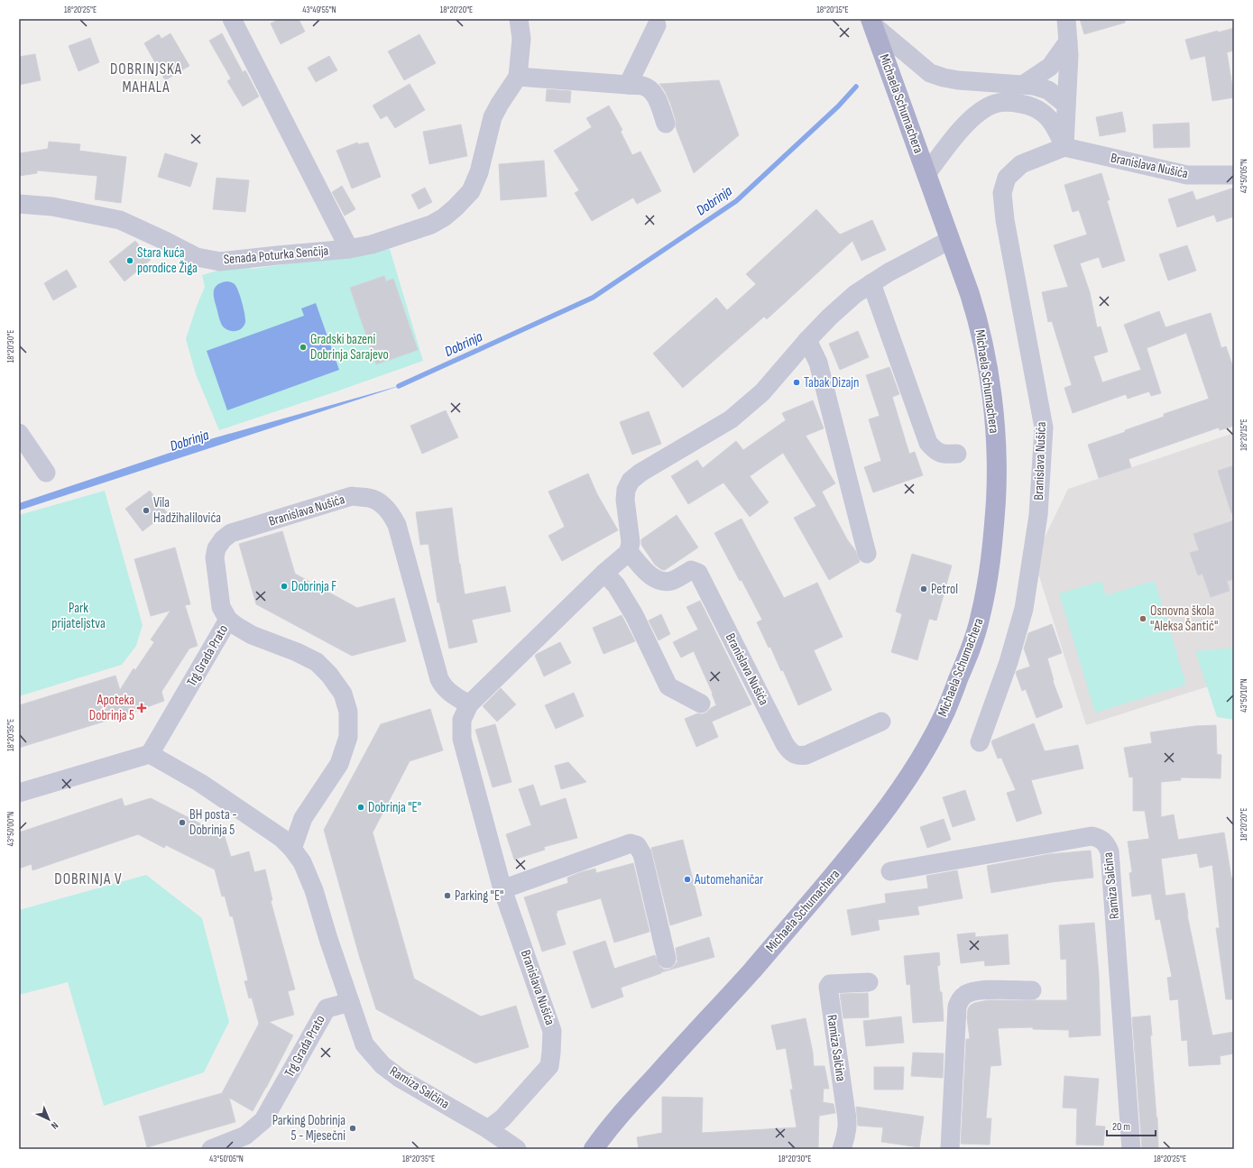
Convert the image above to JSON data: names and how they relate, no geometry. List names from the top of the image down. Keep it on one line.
{"streets":{"main road":["Michaela Schumachera"],"street":["Branislava Nušića","Senada Poturka Senčija","Trg Grada Prato","Ramiza Salčina"]},"crossings":[["Branislava Nušića","Trg Grada Prato"],["Branislava Nušića","Ramiza Salčina"],["Trg Grada Prato","Ramiza Salčina"]],"districts":["DOBRINJSKA MAHALA","DOBRINJA V"],"water":["Dobrinja"],"parks":["Park prijateljstva"],"places":{"other":["Stara kuća porodice Žiga","Gradski bazeni Dobrinja Sarajevo","Tabak Dizajn","Vila Hadžihalilovića","Dobrinja F","Petrol","Osnovna škola \"Aleksa Šantić\"","Dobrinja \"E\"","BH posta - Dobrinja 5","Automehaničar","Parking \"E\"","Parking Dobrinja 5 - Mjesečni"],"health":["Apoteka Dobrinja 5"]},"scale_bar":"20 m","north":"bottom right","coordinates":["18°20'25\"E","43°49'55\"N","18°20'20\"E","18°20'15\"E","43°50'05\"N","18°20'30\"E","43°50'10\"N","18°20'35\"E","43°50'00\"N"]}
